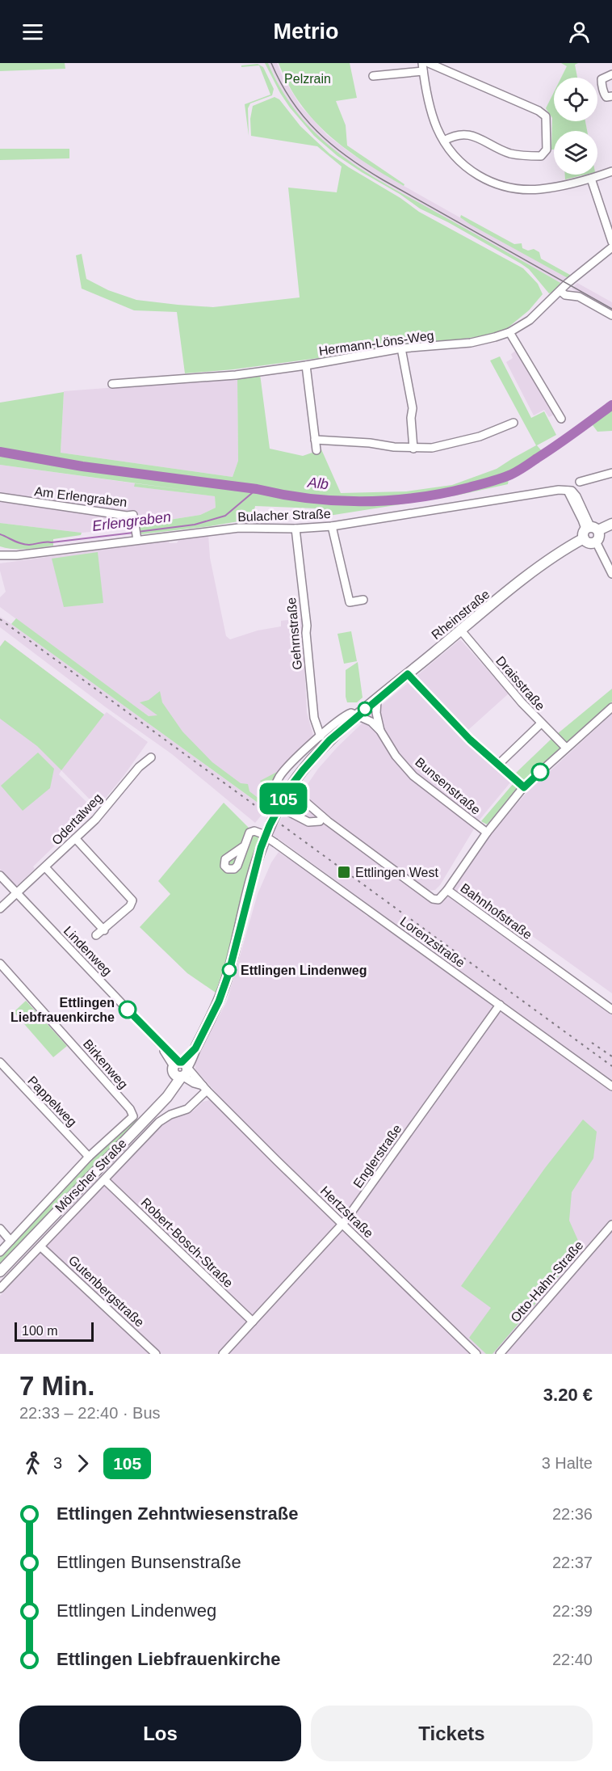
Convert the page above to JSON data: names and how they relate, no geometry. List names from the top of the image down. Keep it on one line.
{"streets":{"main road":["Rheinstraße","Mörscher Straße"],"street":["Hermann-Löns-Weg","Am Erlengraben","Bulacher Straße","Gehrnstraße","Draisstraße","Bunsenstraße","Odertalweg","Bahnhofstraße","Lorenzstraße","Lindenweg","Birkenweg","Pappelweg","Englerstraße","Hertzstraße","Robert-Bosch-Straße","Otto-Hahn-Straße","Gutenbergstraße"]},"crossings":[["Am Erlengraben","Bulacher Straße"],["Bulacher Straße","Rheinstraße"],["Bulacher Straße","Gehrnstraße"],["Rheinstraße","Gehrnstraße"],["Rheinstraße","Draisstraße"],["Rheinstraße","Bunsenstraße"],["Rheinstraße","Bahnhofstraße"],["Rheinstraße","Mörscher Straße"],["Odertalweg","Lindenweg"],["Lorenzstraße","Englerstraße"],["Lindenweg","Mörscher Straße"],["Lindenweg","Hertzstraße"],["Birkenweg","Mörscher Straße"],["Pappelweg","Mörscher Straße"],["Englerstraße","Hertzstraße"],["Englerstraße","Robert-Bosch-Straße"],["Mörscher Straße","Hertzstraße"],["Mörscher Straße","Robert-Bosch-Straße"],["Mörscher Straße","Gutenbergstraße"]],"water":["Alb","Erlengraben"],"parks":["Pelzrain"],"places":{"transit":["Ettlingen West"],"other":["Ettlingen Lindenweg","Ettlingen Liebfrauenkirche"]},"lines":["bus line 105"],"scale_bar":"100 m","page":{"header":"Metrio","on_map":"105","scale":"100 m","heading":["7 Min.","22:33 – 22:40 · Bus","3.20 €"],"legs":["3","105","3 Halte"],"list":[{"name":"Ettlingen Zehntwiesenstraße","value":"22:36"},{"name":"Ettlingen Bunsenstraße","value":"22:37"},{"name":"Ettlingen Lindenweg","value":"22:39"},{"name":"Ettlingen Liebfrauenkirche","value":"22:40"}],"buttons":["Los","Tickets"]}}
